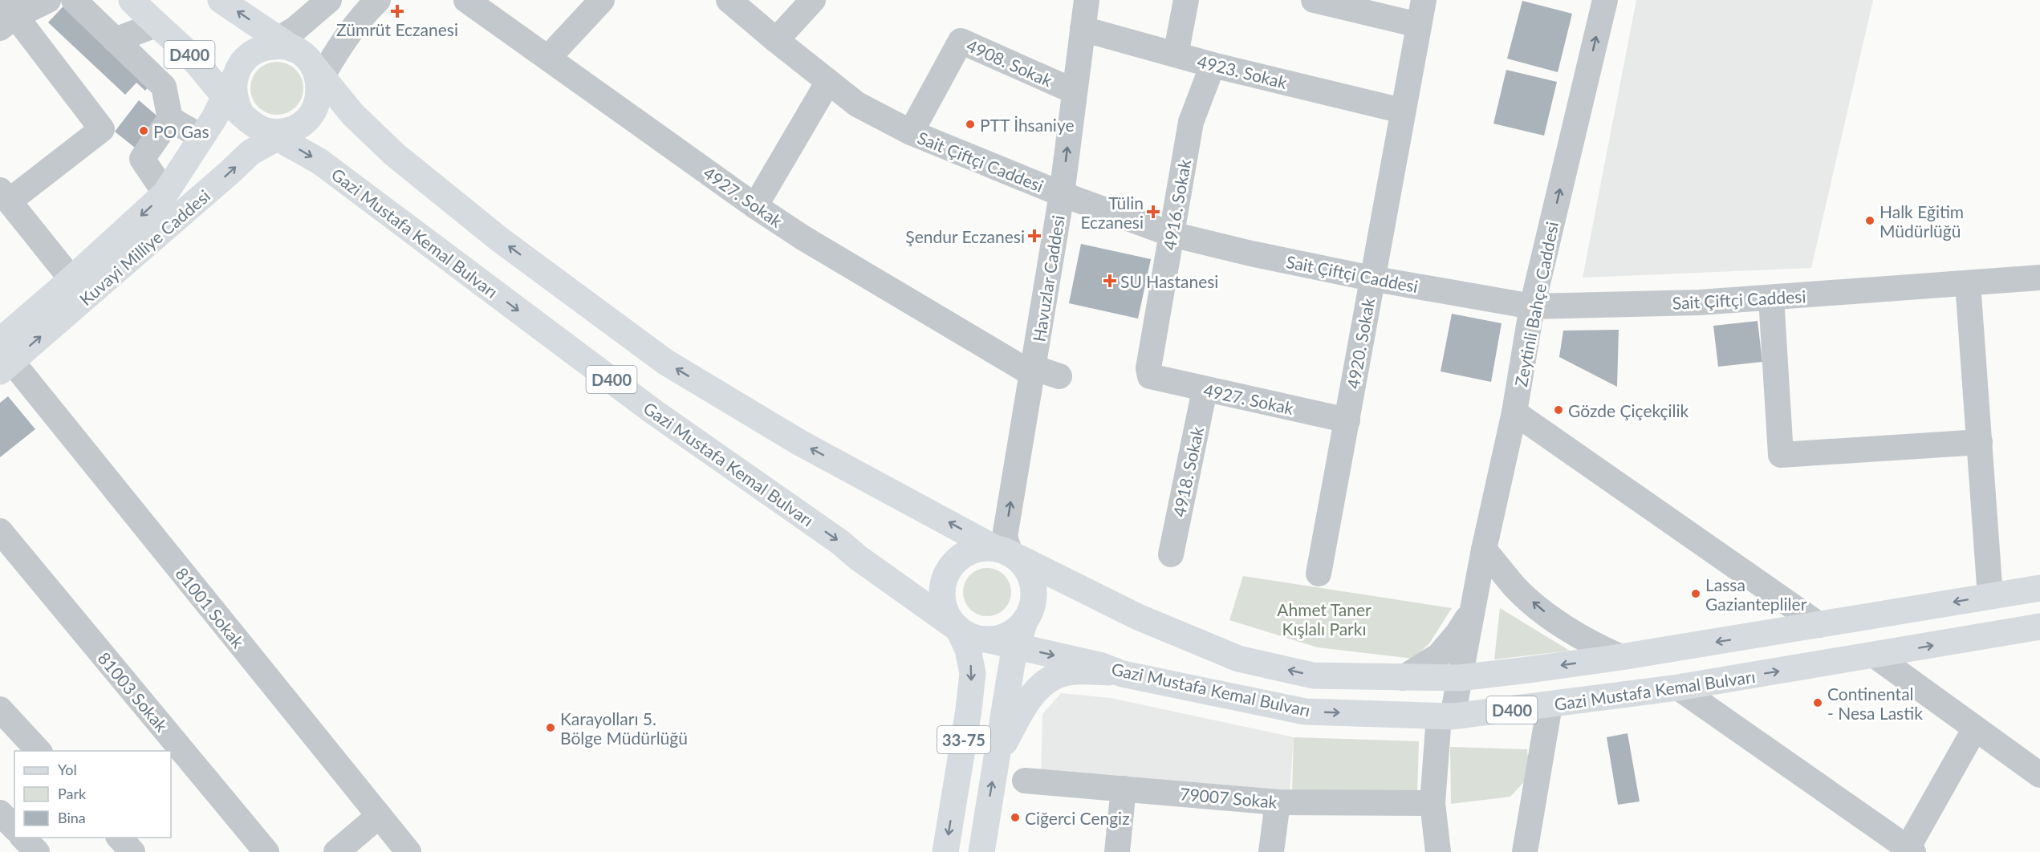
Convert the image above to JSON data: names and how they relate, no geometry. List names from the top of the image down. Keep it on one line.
{"streets":{"main road":["D400","Gazi Mustafa Kemal Bulvarı","Kuvayi Milliye Caddesi","33-75"],"street":["4908. Sokak","4923. Sokak","Sait Çiftçi Caddesi","4927. Sokak","4916. Sokak","Havuzlar Caddesi","Zeytinli Bahçe Caddesi","4920. Sokak","4918. Sokak","81001 Sokak","81003 Sokak","79007 Sokak"]},"crossings":[["D400","Gazi Mustafa Kemal Bulvarı"],["D400","Kuvayi Milliye Caddesi"],["4908. Sokak","Sait Çiftçi Caddesi"],["4908. Sokak","Havuzlar Caddesi"],["4923. Sokak","4916. Sokak"],["4923. Sokak","Havuzlar Caddesi"],["4923. Sokak","4920. Sokak"],["Sait Çiftçi Caddesi","4916. Sokak"],["Sait Çiftçi Caddesi","Havuzlar Caddesi"],["Sait Çiftçi Caddesi","Zeytinli Bahçe Caddesi"],["Sait Çiftçi Caddesi","4920. Sokak"],["4927. Sokak","4916. Sokak"],["4927. Sokak","Havuzlar Caddesi"],["4927. Sokak","4920. Sokak"],["4927. Sokak","4918. Sokak"],["Gazi Mustafa Kemal Bulvarı","Kuvayi Milliye Caddesi"],["Gazi Mustafa Kemal Bulvarı","Havuzlar Caddesi"],["Gazi Mustafa Kemal Bulvarı","33-75"],["Kuvayi Milliye Caddesi","81001 Sokak"],["Havuzlar Caddesi","33-75"]],"one_way":["Havuzlar Caddesi","Zeytinli Bahçe Caddesi"],"parks":["Ahmet Taner Kışlalı Parkı"],"places":{"health":["Zümrüt Eczanesi","Tülin Eczanesi","Şendur Eczanesi","SU Hastanesi"],"other":["PTT İhsaniye","PO Gas","Halk Eğitim Müdürlüğü","Gözde Çiçekçilik","Lassa Gaziantepliler","Continental - Nesa Lastik","Karayolları 5. Bölge Müdürlüğü","Ciğerci Cengiz"]},"legend":["Yol","Park","Bina"]}
